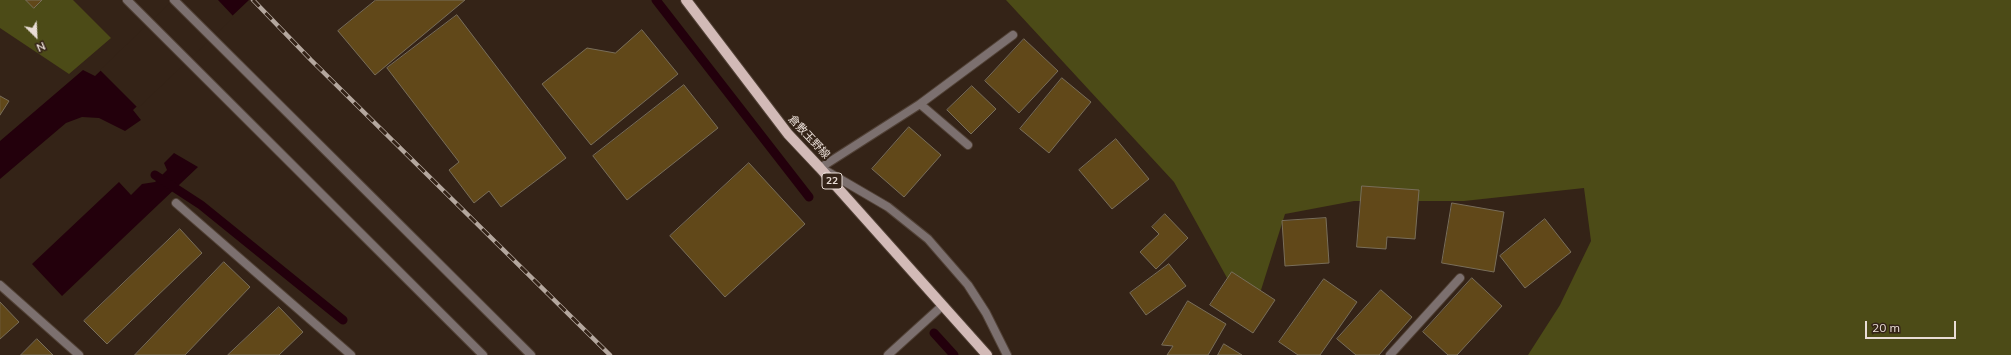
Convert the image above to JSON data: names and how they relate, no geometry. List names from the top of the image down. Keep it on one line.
{"streets":{"main road":["倉敷玉野線","22"]},"scale_bar":"20 m","north":"bottom right"}
